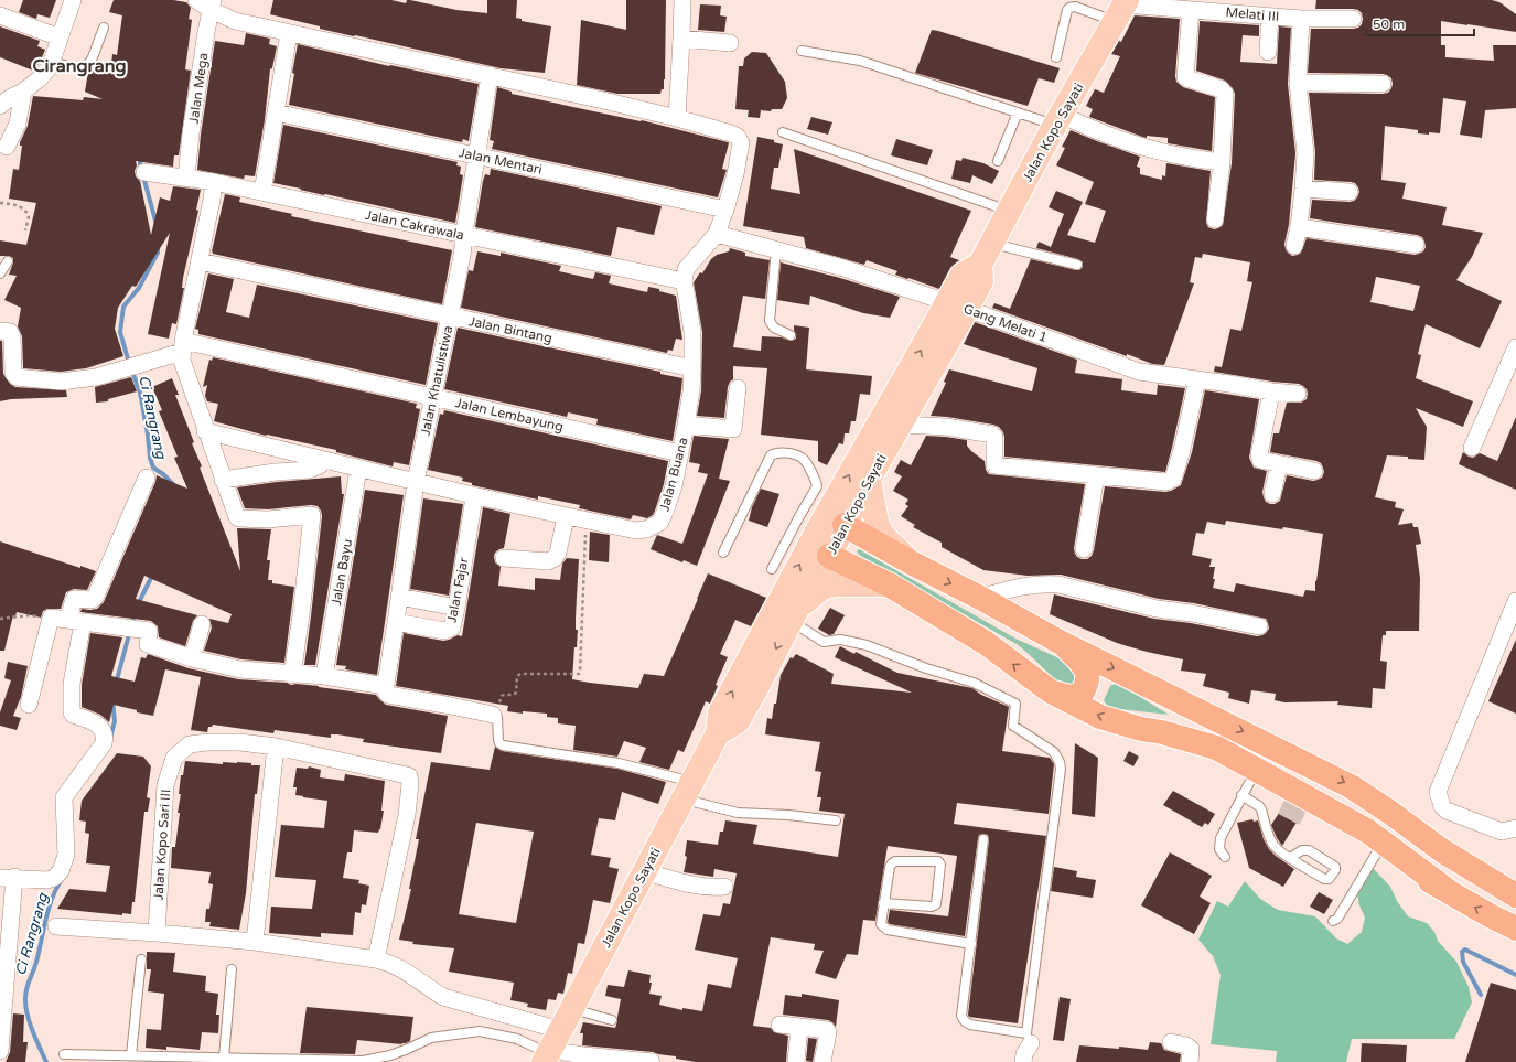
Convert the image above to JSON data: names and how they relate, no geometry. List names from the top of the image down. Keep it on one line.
{"streets":{"main road":["Jalan Kopo Sayati"],"street":["Melati III","Jalan Mega","Jalan Mentari","Jalan Cakrawala","Gang Melati 1","Jalan Bintang","Jalan Khatulistiwa","Jalan Lembayung","Jalan Buana","Jalan Bayu","Jalan Fajar","Jalan Kopo Sari III"]},"crossings":[["Melati III","Jalan Kopo Sayati"],["Jalan Mega","Jalan Cakrawala"],["Jalan Kopo Sayati","Gang Melati 1"],["Jalan Mentari","Jalan Khatulistiwa"],["Jalan Cakrawala","Jalan Khatulistiwa"],["Jalan Cakrawala","Jalan Buana"],["Jalan Bintang","Jalan Khatulistiwa"],["Jalan Bintang","Jalan Buana"],["Jalan Khatulistiwa","Jalan Lembayung"],["Jalan Khatulistiwa","Jalan Buana"],["Jalan Khatulistiwa","Jalan Fajar"],["Jalan Lembayung","Jalan Buana"],["Jalan Buana","Jalan Bayu"],["Jalan Buana","Jalan Fajar"]],"districts":["Cirangrang"],"water":["Ci Rangrang"],"scale_bar":"50 m"}
